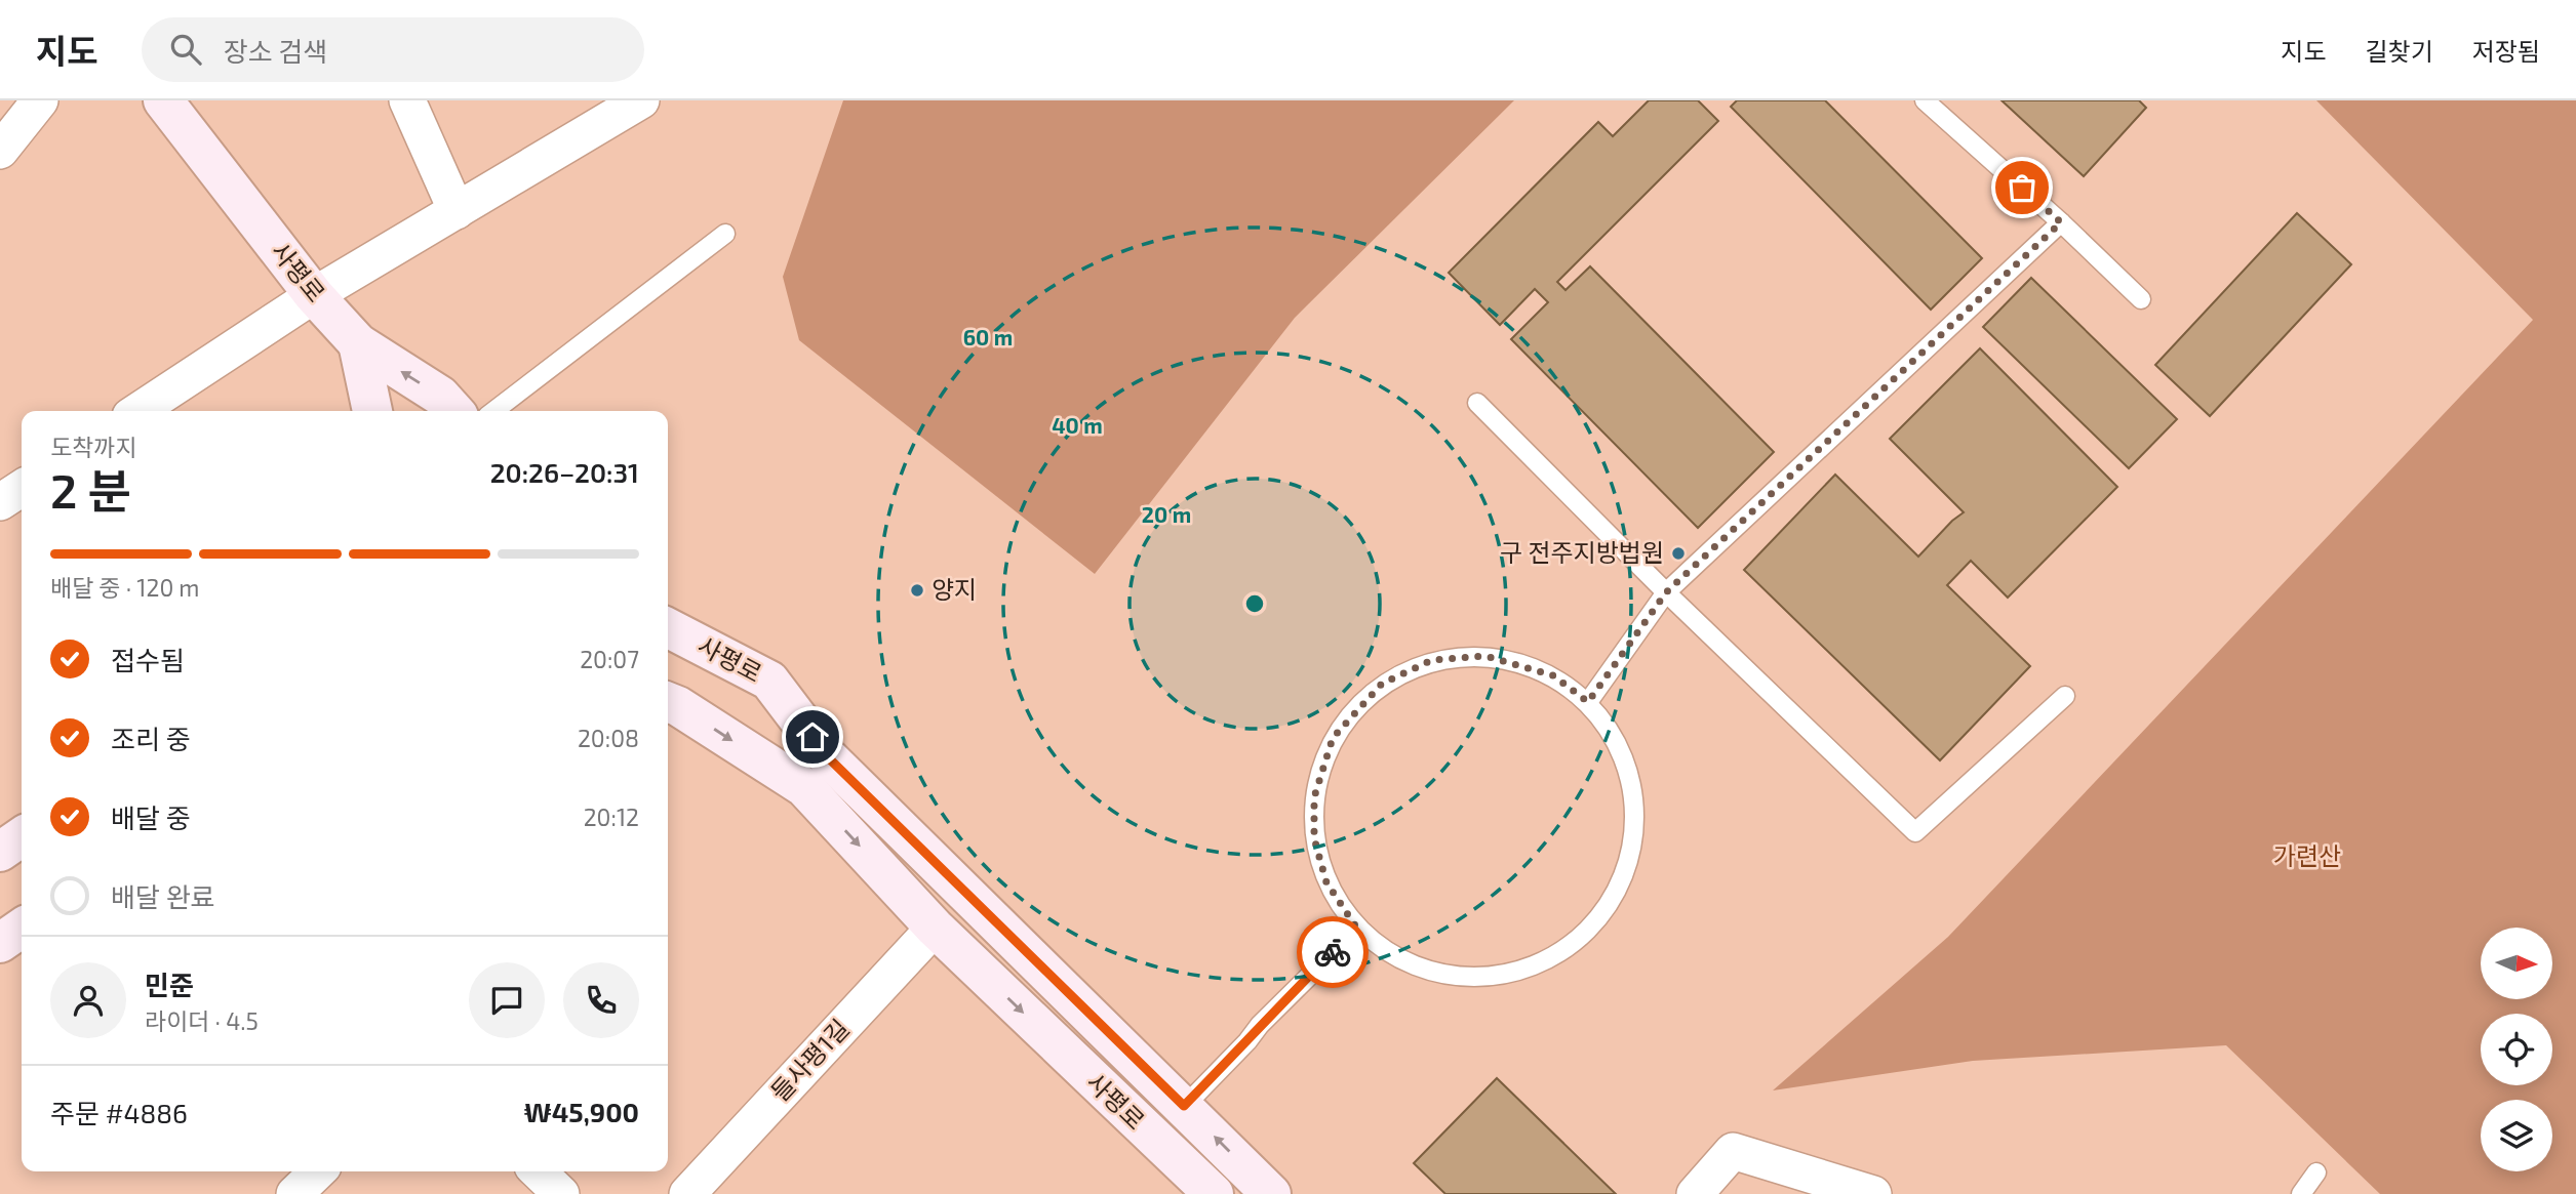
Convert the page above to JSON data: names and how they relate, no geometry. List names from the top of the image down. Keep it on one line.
{"streets":{"street":["사평로","들사평1길"]},"crossings":[["사평로","들사평1길"]],"parks":["가련산"],"places":["구 전주지방법원","양지"],"north":"right","page":{"header":"지도","search":"장소 검색","nav":["지도","길찾기","저장됨"],"heading":["2 분","도착까지","20:26–20:31"],"panel":["민준","라이더 · 4.5","주문 #4886","₩45,900"],"bar":"배달 중 · 120 m","list":[["접수됨","20:07"],["조리 중","20:08"],["배달 중","20:12"],"배달 완료"]},"rings":["60 m","40 m","20 m"]}
